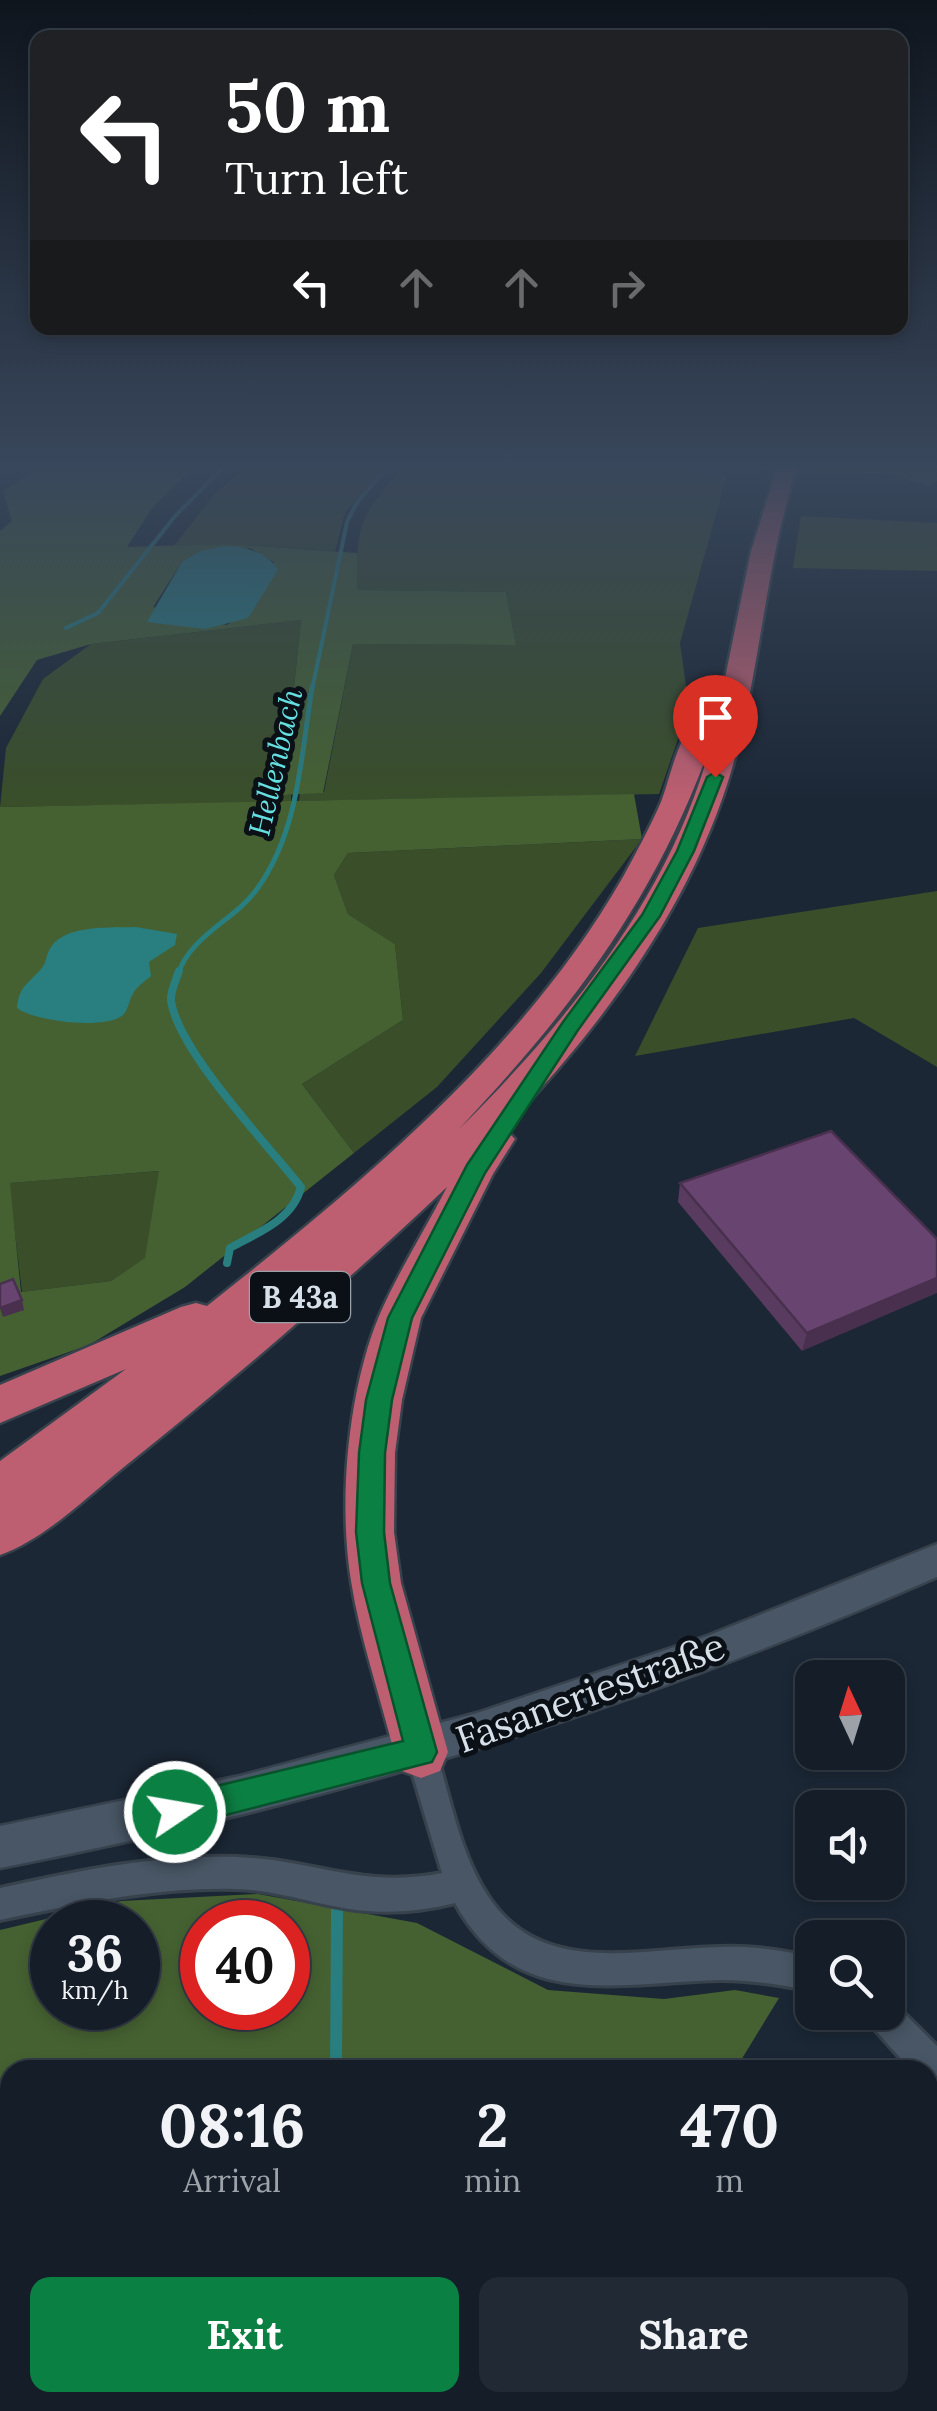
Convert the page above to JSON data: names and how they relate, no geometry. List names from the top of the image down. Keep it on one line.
{"streets":{"highway":["B 43a"],"street":["Fasaneriestraße"]},"water":["Hellenbach"],"north":"top","page":{"turn":["50 m","Turn left"],"speed":"36 km/h","limit":"40","eta":["08:16","Arrival","2","min","470","m"],"buttons":["Exit","Share"]}}
